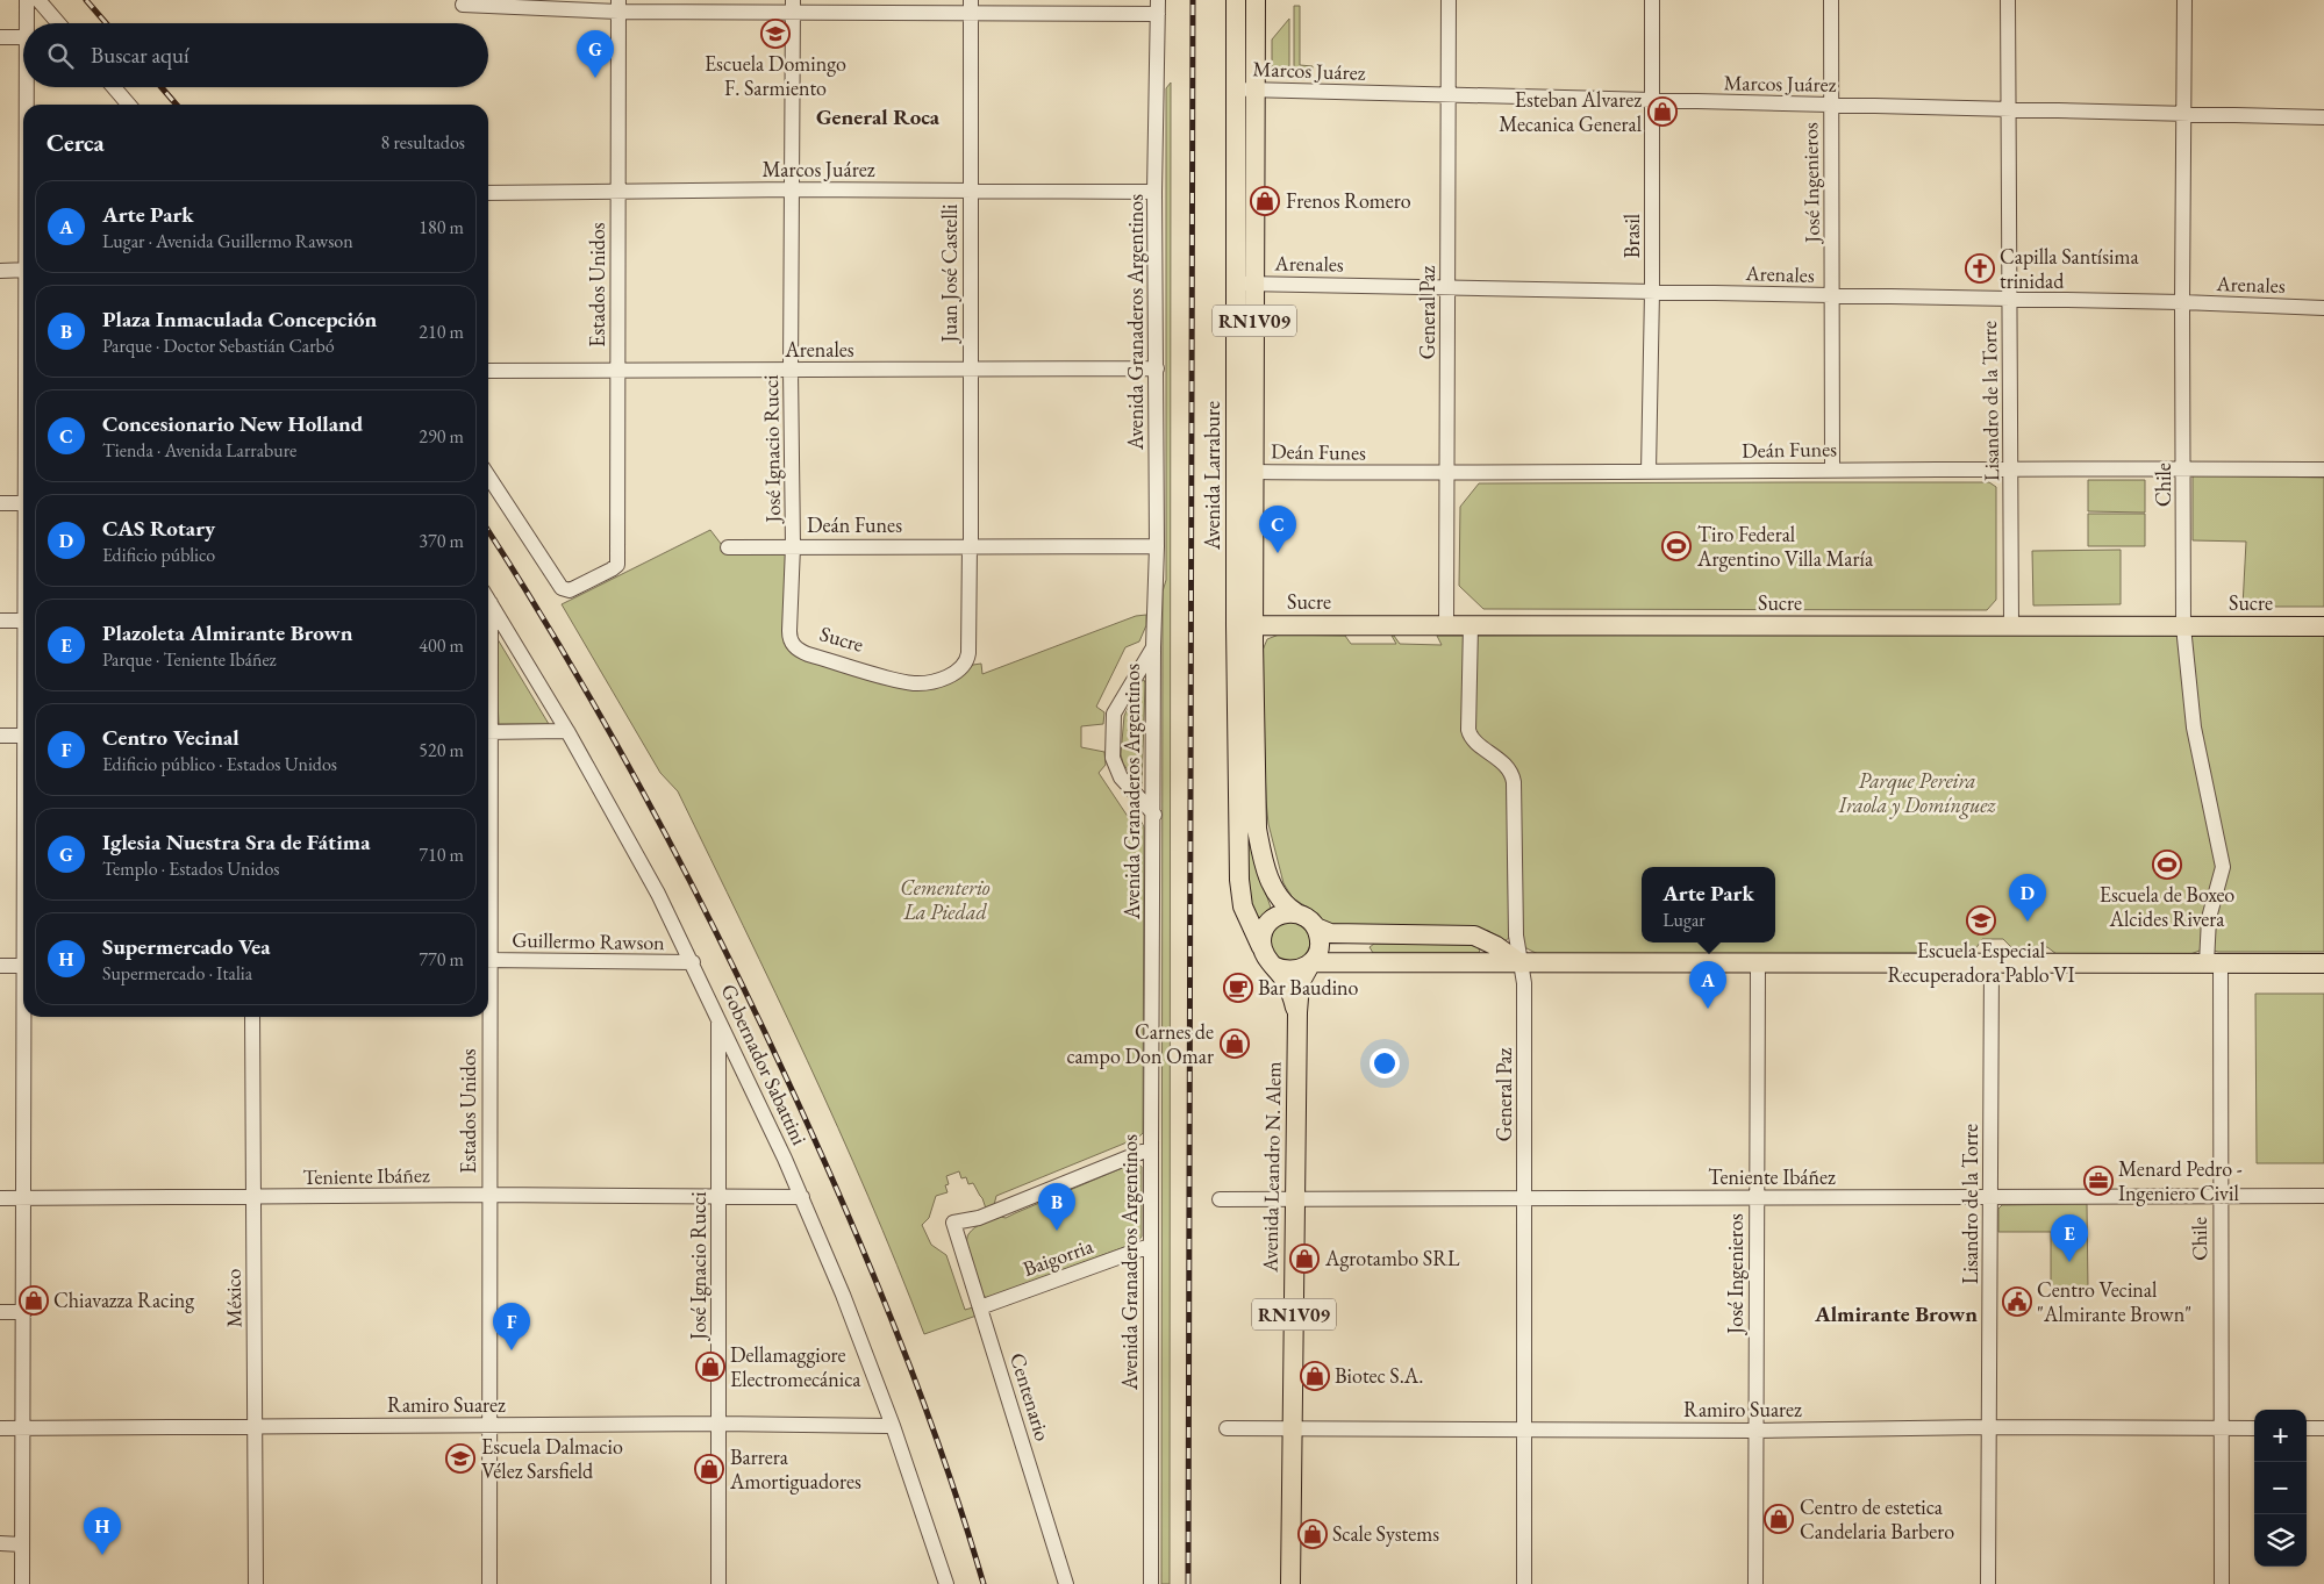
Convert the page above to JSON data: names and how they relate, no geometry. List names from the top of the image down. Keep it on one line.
{"streets":{"main road":["RN1V09","Avenida Larrabure","Sucre","Avenida Leandro N. Alem"],"street":["Marcos Juárez","José Ingenieros","Brasil","Arenales","Juan José Castelli","Estados Unidos","General Paz","Avenida Granaderos Argentinos","Lisandro de la Torre","José Ignacio Rucci","Deán Funes","Chile","Guillermo Rawson","Gobernador Sabattini","Teniente Ibáñez","Baigorria","México","Centenario","Ramiro Suarez"]},"crossings":[["Marcos Juárez","José Ingenieros"],["Marcos Juárez","Brasil"],["Marcos Juárez","Juan José Castelli"],["Marcos Juárez","Estados Unidos"],["Marcos Juárez","General Paz"],["Marcos Juárez","Avenida Granaderos Argentinos"],["Marcos Juárez","Lisandro de la Torre"],["Marcos Juárez","José Ignacio Rucci"],["Marcos Juárez","Avenida Larrabure"],["Marcos Juárez","Chile"],["José Ingenieros","Arenales"],["José Ingenieros","Deán Funes"],["José Ingenieros","Teniente Ibáñez"],["José Ingenieros","Ramiro Suarez"],["Brasil","Arenales"],["Brasil","Deán Funes"],["Arenales","Juan José Castelli"],["Arenales","Estados Unidos"],["Arenales","General Paz"],["Arenales","Avenida Granaderos Argentinos"],["Arenales","Lisandro de la Torre"],["Arenales","José Ignacio Rucci"],["Arenales","Avenida Larrabure"],["Arenales","Chile"],["Juan José Castelli","Deán Funes"],["Juan José Castelli","Sucre"],["Estados Unidos","Gobernador Sabattini"],["Estados Unidos","Teniente Ibáñez"],["Estados Unidos","Ramiro Suarez"],["General Paz","Deán Funes"],["General Paz","Sucre"],["General Paz","Teniente Ibáñez"],["General Paz","Ramiro Suarez"],["RN1V09","Avenida Larrabure"],["RN1V09","Avenida Leandro N. Alem"],["Avenida Granaderos Argentinos","Deán Funes"],["Avenida Granaderos Argentinos","Baigorria"],["Avenida Granaderos Argentinos","Centenario"],["Lisandro de la Torre","Deán Funes"],["Lisandro de la Torre","Sucre"],["Lisandro de la Torre","Teniente Ibáñez"],["Lisandro de la Torre","Ramiro Suarez"],["José Ignacio Rucci","Deán Funes"],["José Ignacio Rucci","Sucre"],["José Ignacio Rucci","Gobernador Sabattini"],["José Ignacio Rucci","Teniente Ibáñez"],["José Ignacio Rucci","Ramiro Suarez"],["Deán Funes","Avenida Larrabure"],["Deán Funes","Chile"],["Avenida Larrabure","Sucre"],["Avenida Larrabure","Avenida Leandro N. Alem"],["Chile","Sucre"],["Chile","Teniente Ibáñez"],["Chile","Ramiro Suarez"],["Guillermo Rawson","Gobernador Sabattini"],["Gobernador Sabattini","Teniente Ibáñez"],["Gobernador Sabattini","Ramiro Suarez"],["Avenida Leandro N. Alem","Teniente Ibáñez"],["Avenida Leandro N. Alem","Ramiro Suarez"],["Teniente Ibáñez","México"],["Baigorria","Centenario"],["México","Ramiro Suarez"]],"districts":["General Roca","Almirante Brown"],"parks":["Parque Pereira Iraola y Domínguez","Cementerio La Piedad"],"places":{"school or university":["Escuela Domingo F. Sarmiento","Escuela Especial Recuperadora Pablo VI","Escuela Dalmacio Vélez Sarsfield"],"shop":["Esteban Alvarez Mecanica General","Frenos Romero","Carnes de campo Don Omar","Agrotambo SRL","Chiavazza Racing","Dellamaggiore Electromecánica","Biotec S.A.","Barrera Amortiguadores","Centro de estetica Candelaria Barbero","Scale Systems"],"church":["Capilla Santísima trinidad"],"sports":["Tiro Federal Argentino Villa María","Escuela de Boxeo Alcides Rivera"],"cafe":["Bar Baudino"],"office":["Menard Pedro - Ingeniero Civil"],"public building":["Centro Vecinal \"Almirante Brown\""]},"page":{"search":"Buscar aquí","pins":["G","C","D","A","B","E","F","H"],"heading":["Cerca","8 resultados"],"list":[{"mark":"A","name":"Arte Park","note":"Lugar · Avenida Guillermo Rawson","value":"180 m"},{"mark":"B","name":"Plaza Inmaculada Concepción","note":"Parque · Doctor Sebastián Carbó","value":"210 m"},{"mark":"C","name":"Concesionario New Holland","note":"Tienda · Avenida Larrabure","value":"290 m"},{"mark":"D","name":"CAS Rotary","note":"Edificio público","value":"370 m"},{"mark":"E","name":"Plazoleta Almirante Brown","note":"Parque · Teniente Ibáñez","value":"400 m"},{"mark":"F","name":"Centro Vecinal","note":"Edificio público · Estados Unidos","value":"520 m"},{"mark":"G","name":"Iglesia Nuestra Sra de Fátima","note":"Templo · Estados Unidos","value":"710 m"},{"mark":"H","name":"Supermercado Vea","note":"Supermercado · Italia","value":"770 m"}],"popup":["Arte Park","Lugar"],"map_buttons":["+","−"]}}
